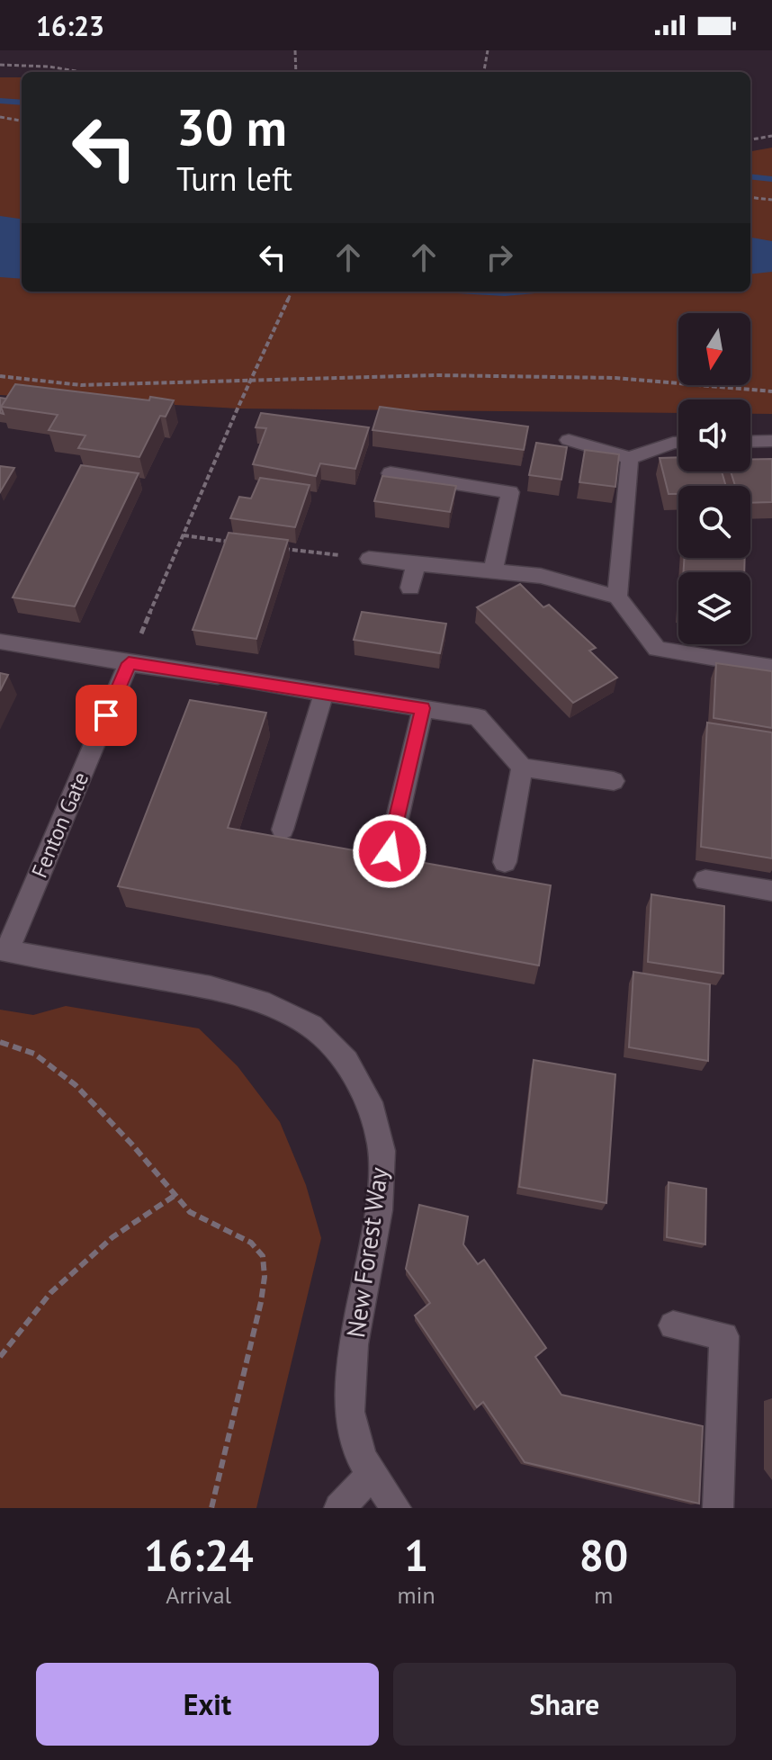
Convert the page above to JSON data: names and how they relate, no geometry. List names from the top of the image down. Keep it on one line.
{"streets":{"street":["Fenton Gate","New Forest Way"]},"crossings":[["Fenton Gate","New Forest Way"]],"north":"bottom","page":{"status":"16:23","turn":["30 m","Turn left"],"eta":["16:24","Arrival","1","min","80","m"],"buttons":["Exit","Share"]}}
